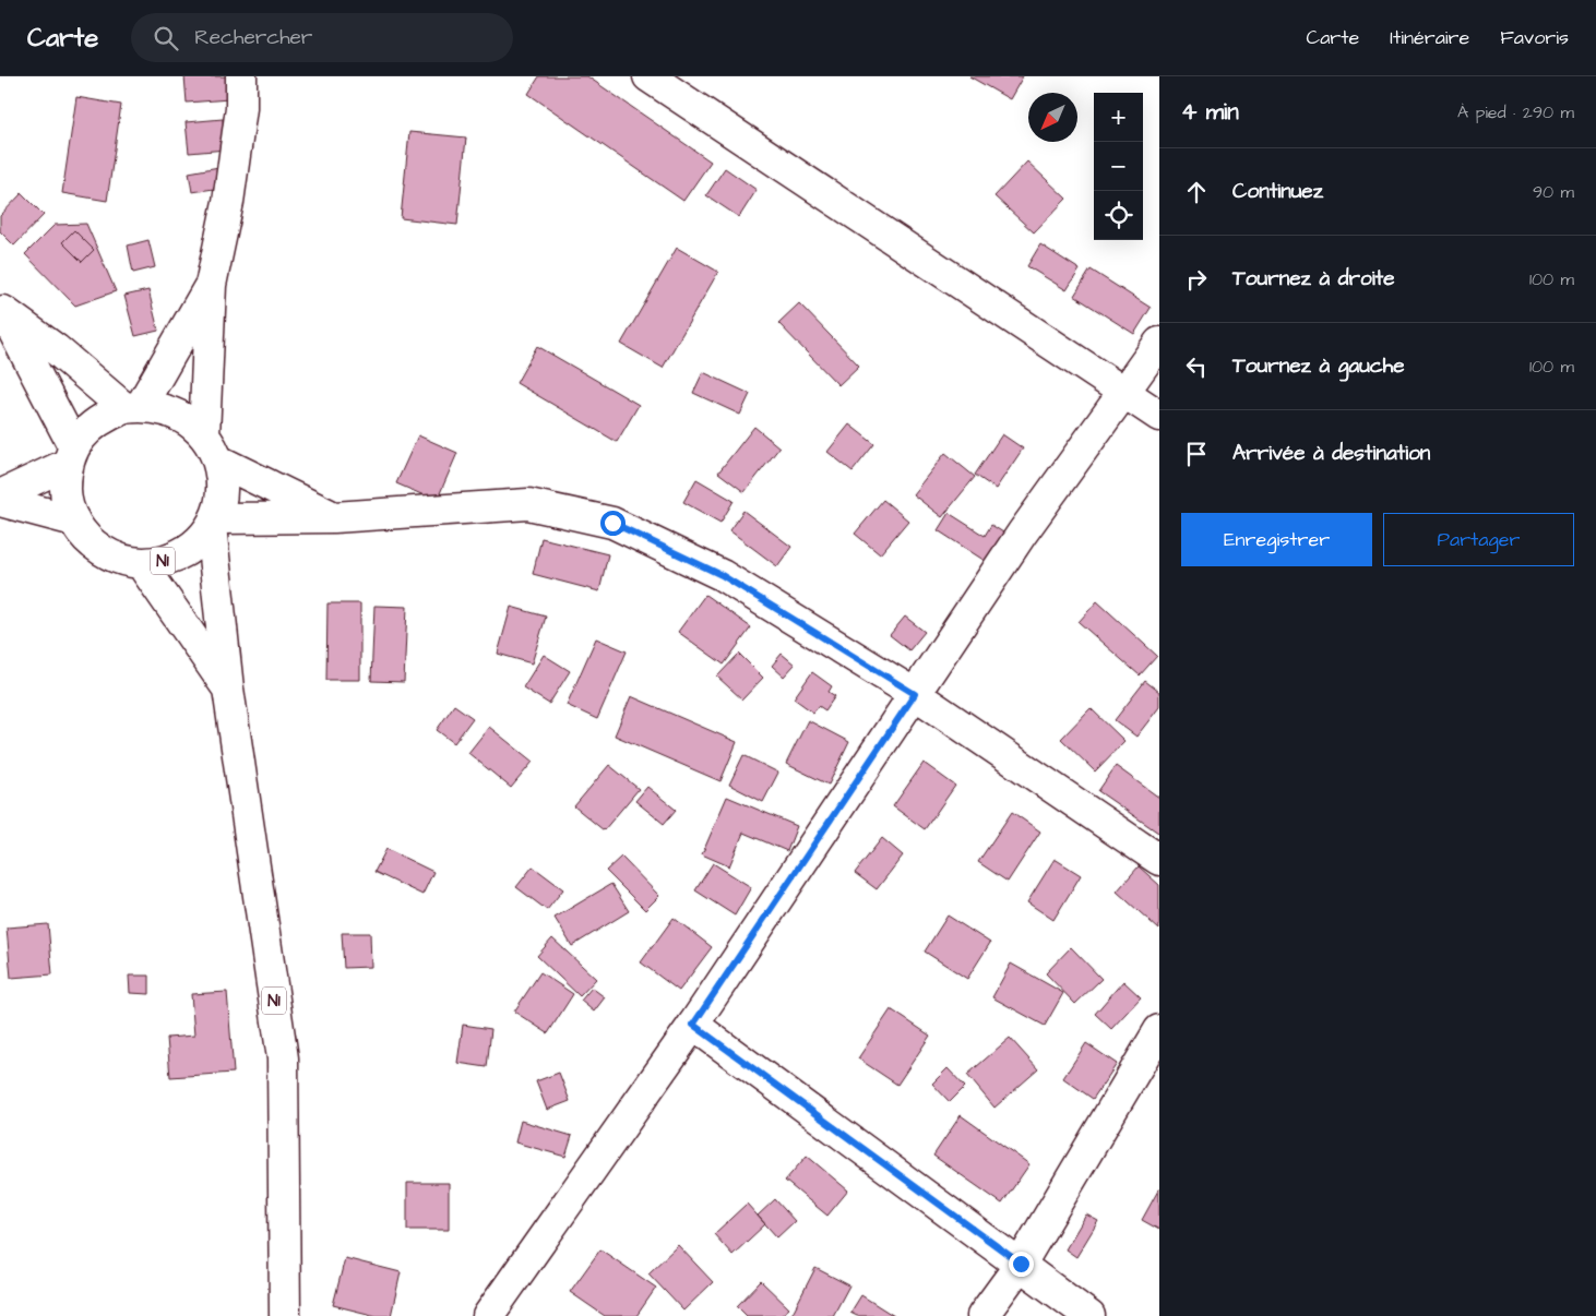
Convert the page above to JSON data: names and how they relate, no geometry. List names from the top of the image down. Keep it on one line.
{"streets":{"main road":["N1"]},"north":"bottom left","page":{"header":"Carte","search":"Rechercher","nav":["Carte","Itinéraire","Favoris"],"heading":["4 min","À pied · 290 m"],"map_buttons":["+","−"],"list":[["Continuez","90 m"],["Tournez à droite","100 m"],["Tournez à gauche","100 m"],"Arrivée à destination"],"buttons":["Enregistrer","Partager"]}}
